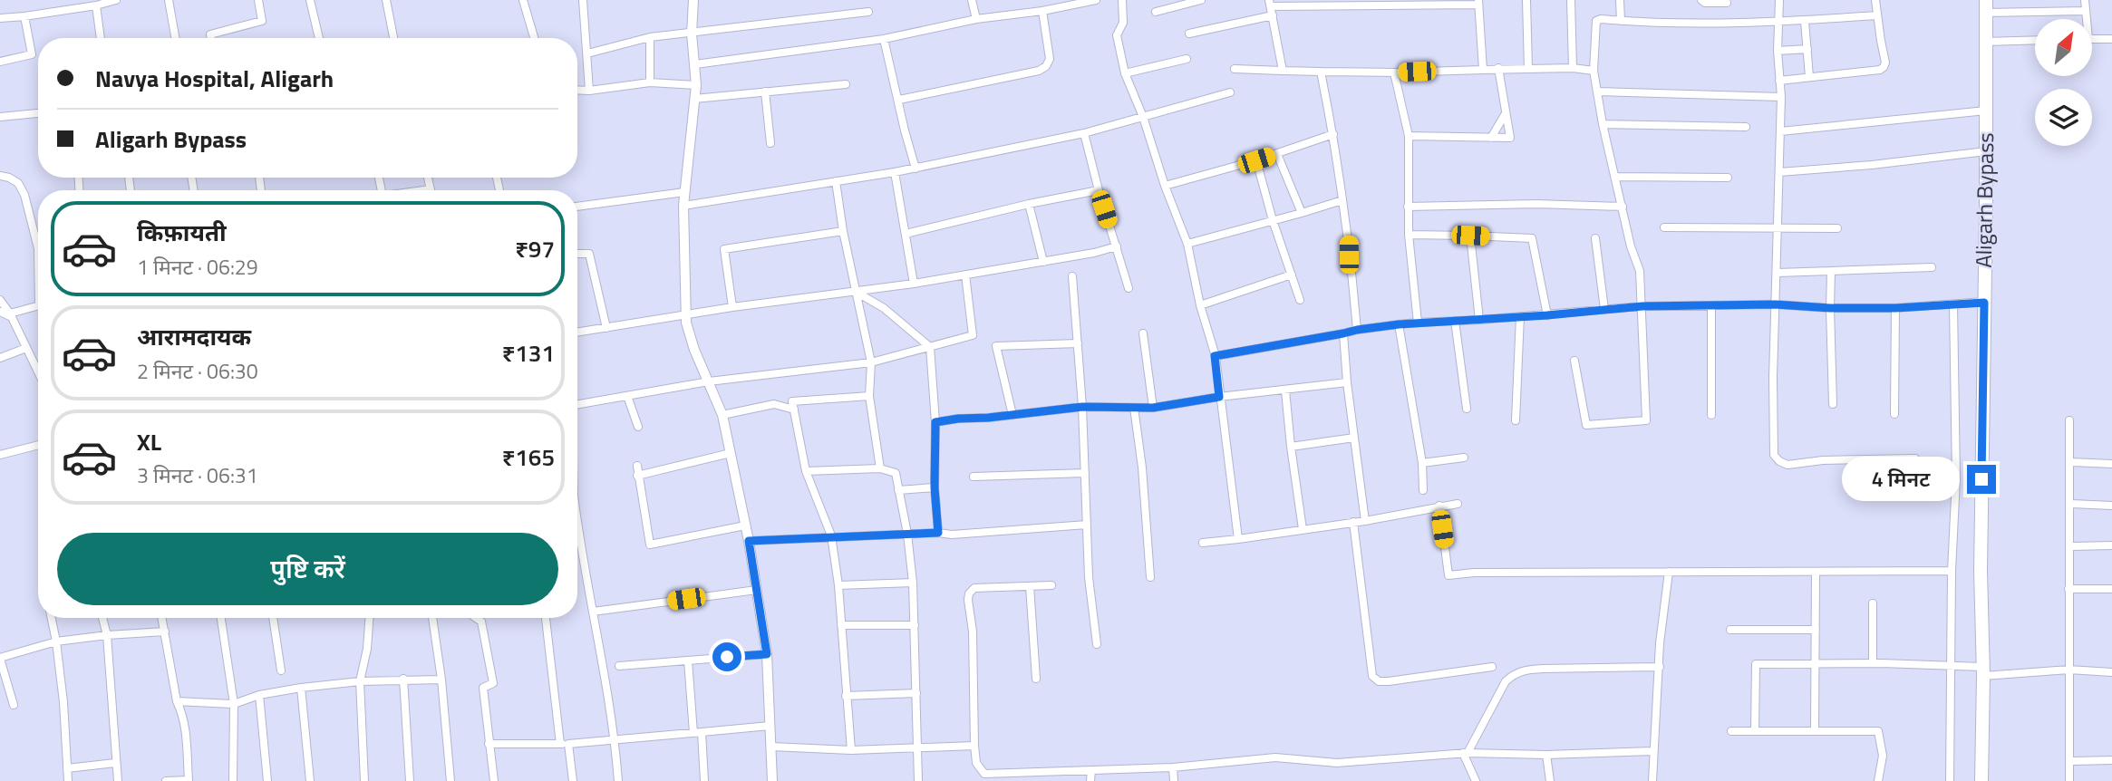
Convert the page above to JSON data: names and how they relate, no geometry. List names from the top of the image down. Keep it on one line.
{"streets":{"highway":["Aligarh Bypass"]},"north":"top right","page":{"banner":["Navya Hospital, Aligarh","Aligarh Bypass"],"list":[{"name":"किफ़ायती","note":"1 मिनट · 06:29","value":"₹97"},{"name":"आरामदायक","note":"2 मिनट · 06:30","value":"₹131"},{"name":"XL","note":"3 मिनट · 06:31","value":"₹165"}],"bubble":"4 मिनट","buttons":"पुष्टि करें"}}
